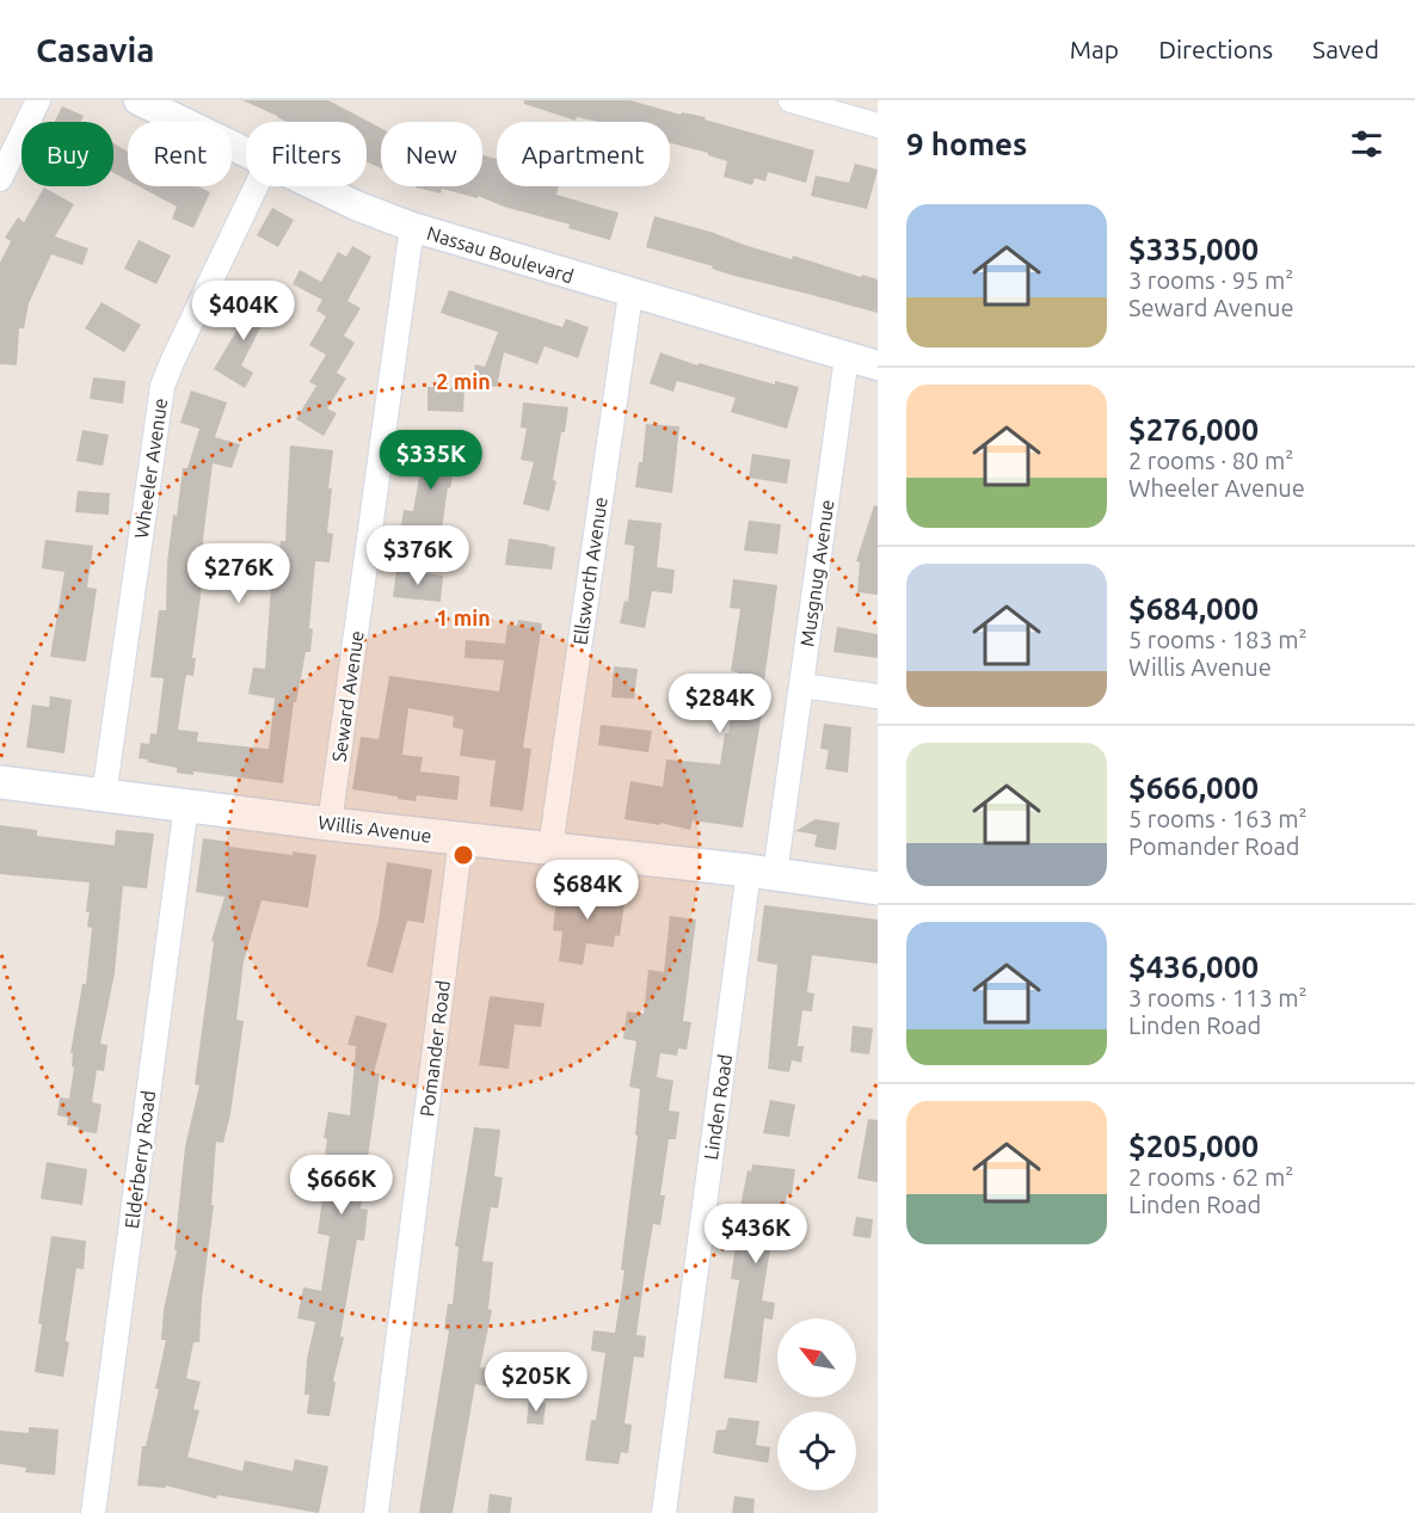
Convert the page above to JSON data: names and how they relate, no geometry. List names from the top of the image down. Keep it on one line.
{"streets":{"main road":["Willis Avenue"],"street":["Nassau Boulevard","Wheeler Avenue","Ellsworth Avenue","Musgnug Avenue","Seward Avenue","Pomander Road","Linden Road","Elderberry Road"]},"crossings":[["Nassau Boulevard","Ellsworth Avenue"],["Nassau Boulevard","Musgnug Avenue"],["Nassau Boulevard","Seward Avenue"],["Wheeler Avenue","Willis Avenue"],["Ellsworth Avenue","Willis Avenue"],["Musgnug Avenue","Willis Avenue"],["Musgnug Avenue","Linden Road"],["Seward Avenue","Willis Avenue"],["Willis Avenue","Pomander Road"],["Willis Avenue","Linden Road"],["Willis Avenue","Elderberry Road"]],"north":"top left","page":{"header":"Casavia","nav":["Map","Directions","Saved"],"heading":"9 homes","chip":["Buy","Rent","Filters","New","Apartment"],"list":[{"name":"$335,000","note":"3 rooms · 95 m² · Seward Avenue"},{"name":"$276,000","note":"2 rooms · 80 m² · Wheeler Avenue"},{"name":"$684,000","note":"5 rooms · 183 m² · Willis Avenue"},{"name":"$666,000","note":"5 rooms · 163 m² · Pomander Road"},{"name":"$436,000","note":"3 rooms · 113 m² · Linden Road"},{"name":"$205,000","note":"2 rooms · 62 m² · Linden Road"}],"price":["$404K","$335K","$376K","$276K","$284K","$684K","$666K","$436K","$205K"]},"rings":["2 min","1 min"]}
